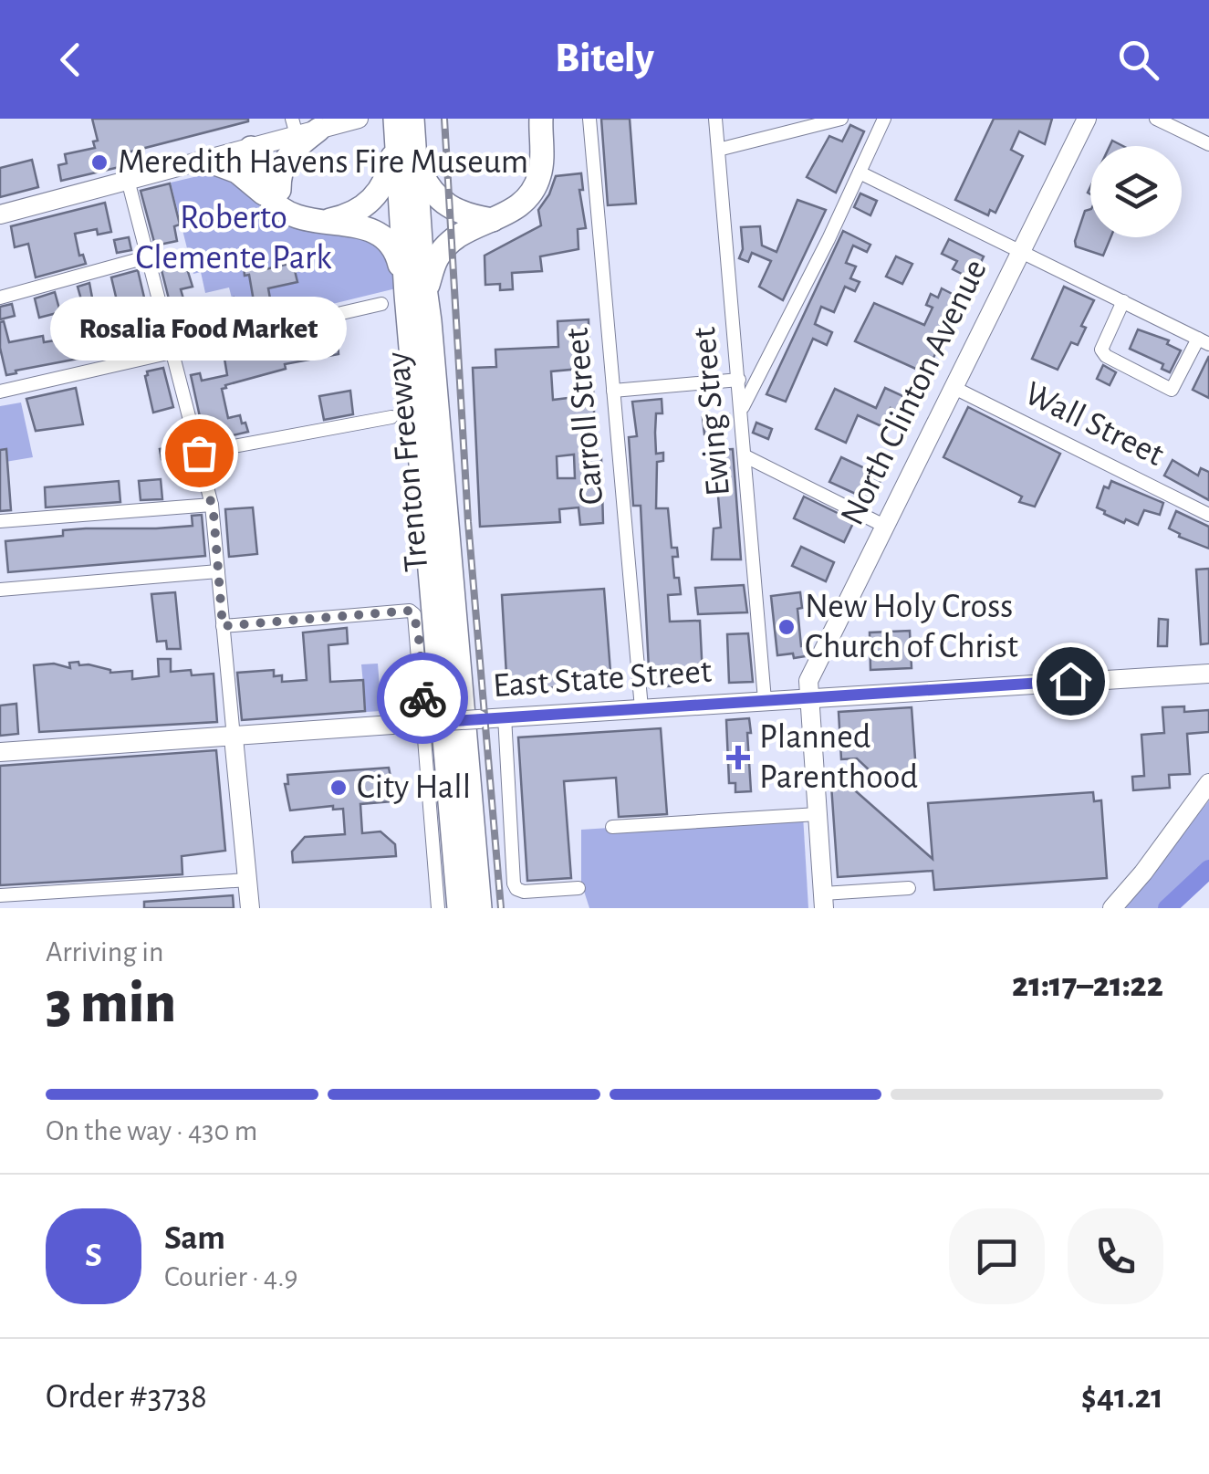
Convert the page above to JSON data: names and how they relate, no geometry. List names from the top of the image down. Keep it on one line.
{"streets":{"highway":["Trenton Freeway"],"street":["North Clinton Avenue","Ewing Street","Carroll Street","Wall Street","East State Street"]},"crossings":[["North Clinton Avenue","Wall Street"],["North Clinton Avenue","East State Street"],["Ewing Street","East State Street"],["Carroll Street","East State Street"]],"parks":["Roberto Clemente Park"],"places":{"other":["Meredith Havens Fire Museum","Rosalia Food Market","New Holy Cross Church of Christ","City Hall"],"health":["Planned Parenthood"]},"page":{"header":"Bitely","bubble":"Rosalia Food Market","heading":["3 min","Arriving in","21:17–21:22"],"panel":["Sam","Courier · 4.9","Order #3738","$41.21"],"bar":"On the way · 430 m","round":"S"}}
